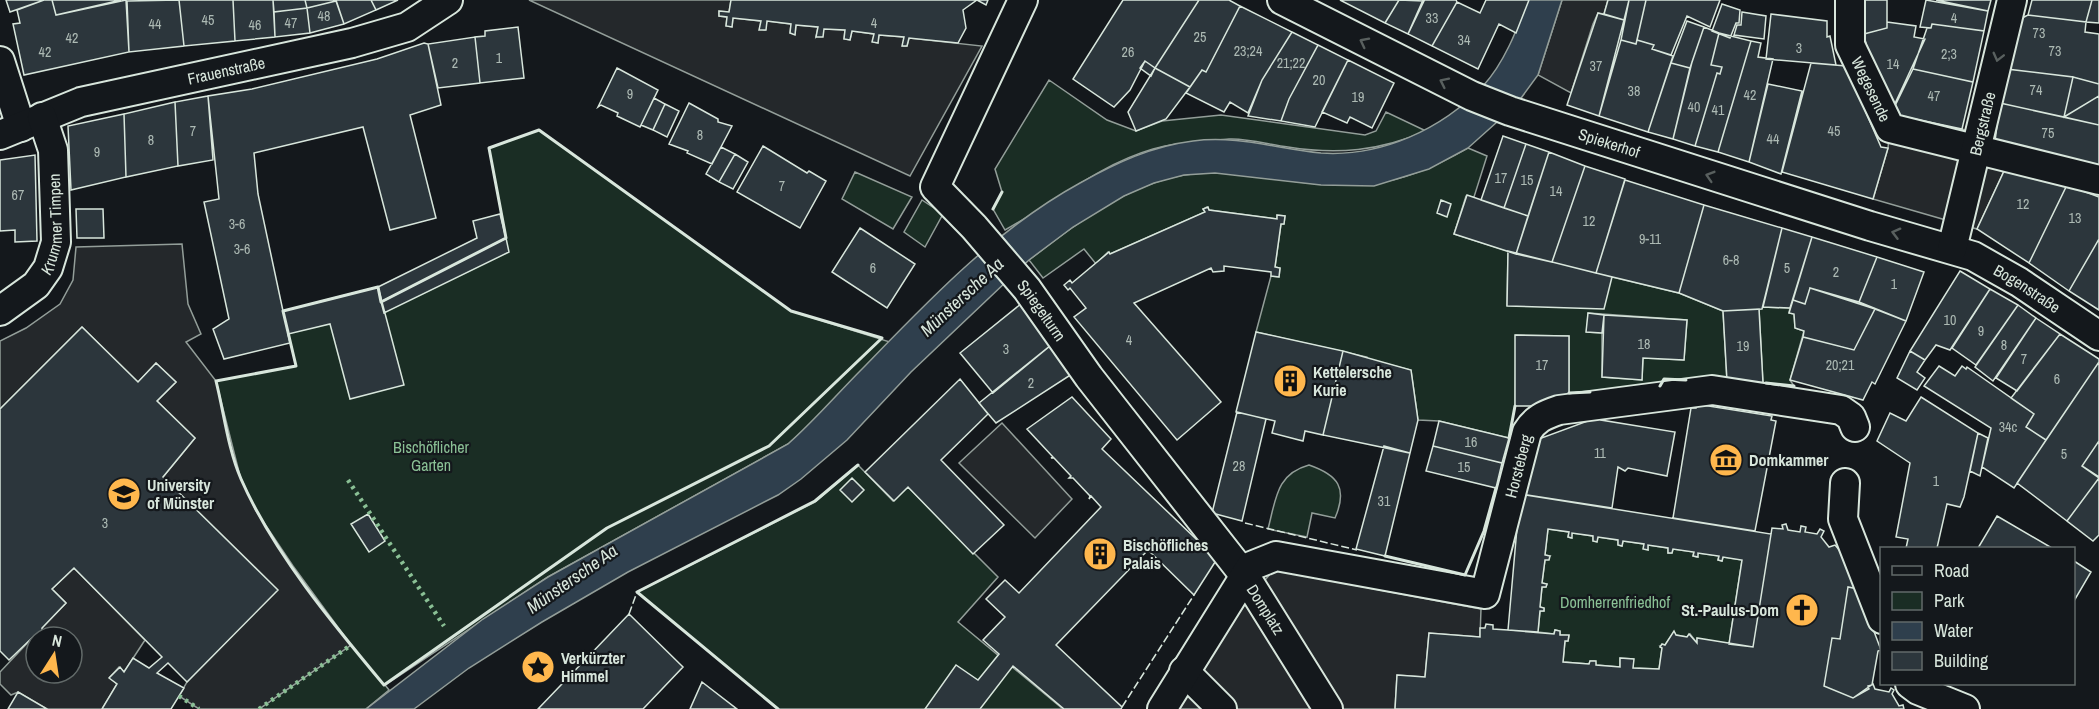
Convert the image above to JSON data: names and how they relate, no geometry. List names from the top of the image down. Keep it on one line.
{"streets":{"street":["Frauenstraße","Wegesende","Bergstraße","Spiekerhof","Krummer Timpen","Bogenstraße","Spiegelturm","Horsteberg","Domplatz"]},"crossings":[["Frauenstraße","Krummer Timpen"],["Wegesende","Bergstraße"],["Bergstraße","Spiekerhof"],["Bergstraße","Bogenstraße"],["Spiekerhof","Bogenstraße"],["Spiegelturm","Horsteberg"],["Spiegelturm","Domplatz"],["Horsteberg","Domplatz"]],"one_way":["Bergstraße","Spiekerhof"],"water":["Münstersche Aa"],"parks":["Bischöflicher Garten","Domherrenfriedhof"],"places":{"building":["Kettelersche Kurie","Bischöfliches Palais"],"museum":["Domkammer"],"school or university":["University of Münster"],"church":["St.-Paulus-Dom"],"place":["Verkürzter Himmel"]},"house_numbers":["48","33","4","45","47","4","44","46","73","25","42","34","3","23;24","73","42","26","2;3","1","2","21;22","14","37","20","74","38","9","42","47","19","40","41","7","45","75","8","44","8","9","17","15","7","14","67","12","13","12","3-6","9-11","3-6","6-8","6","5","2","1","10","9","4","18","8","19","3","7","17","20;21","6","2","34c","16","11","5","28","15","1","31","3"],"legend":["Road","Park","Water","Building"],"north":"top"}
